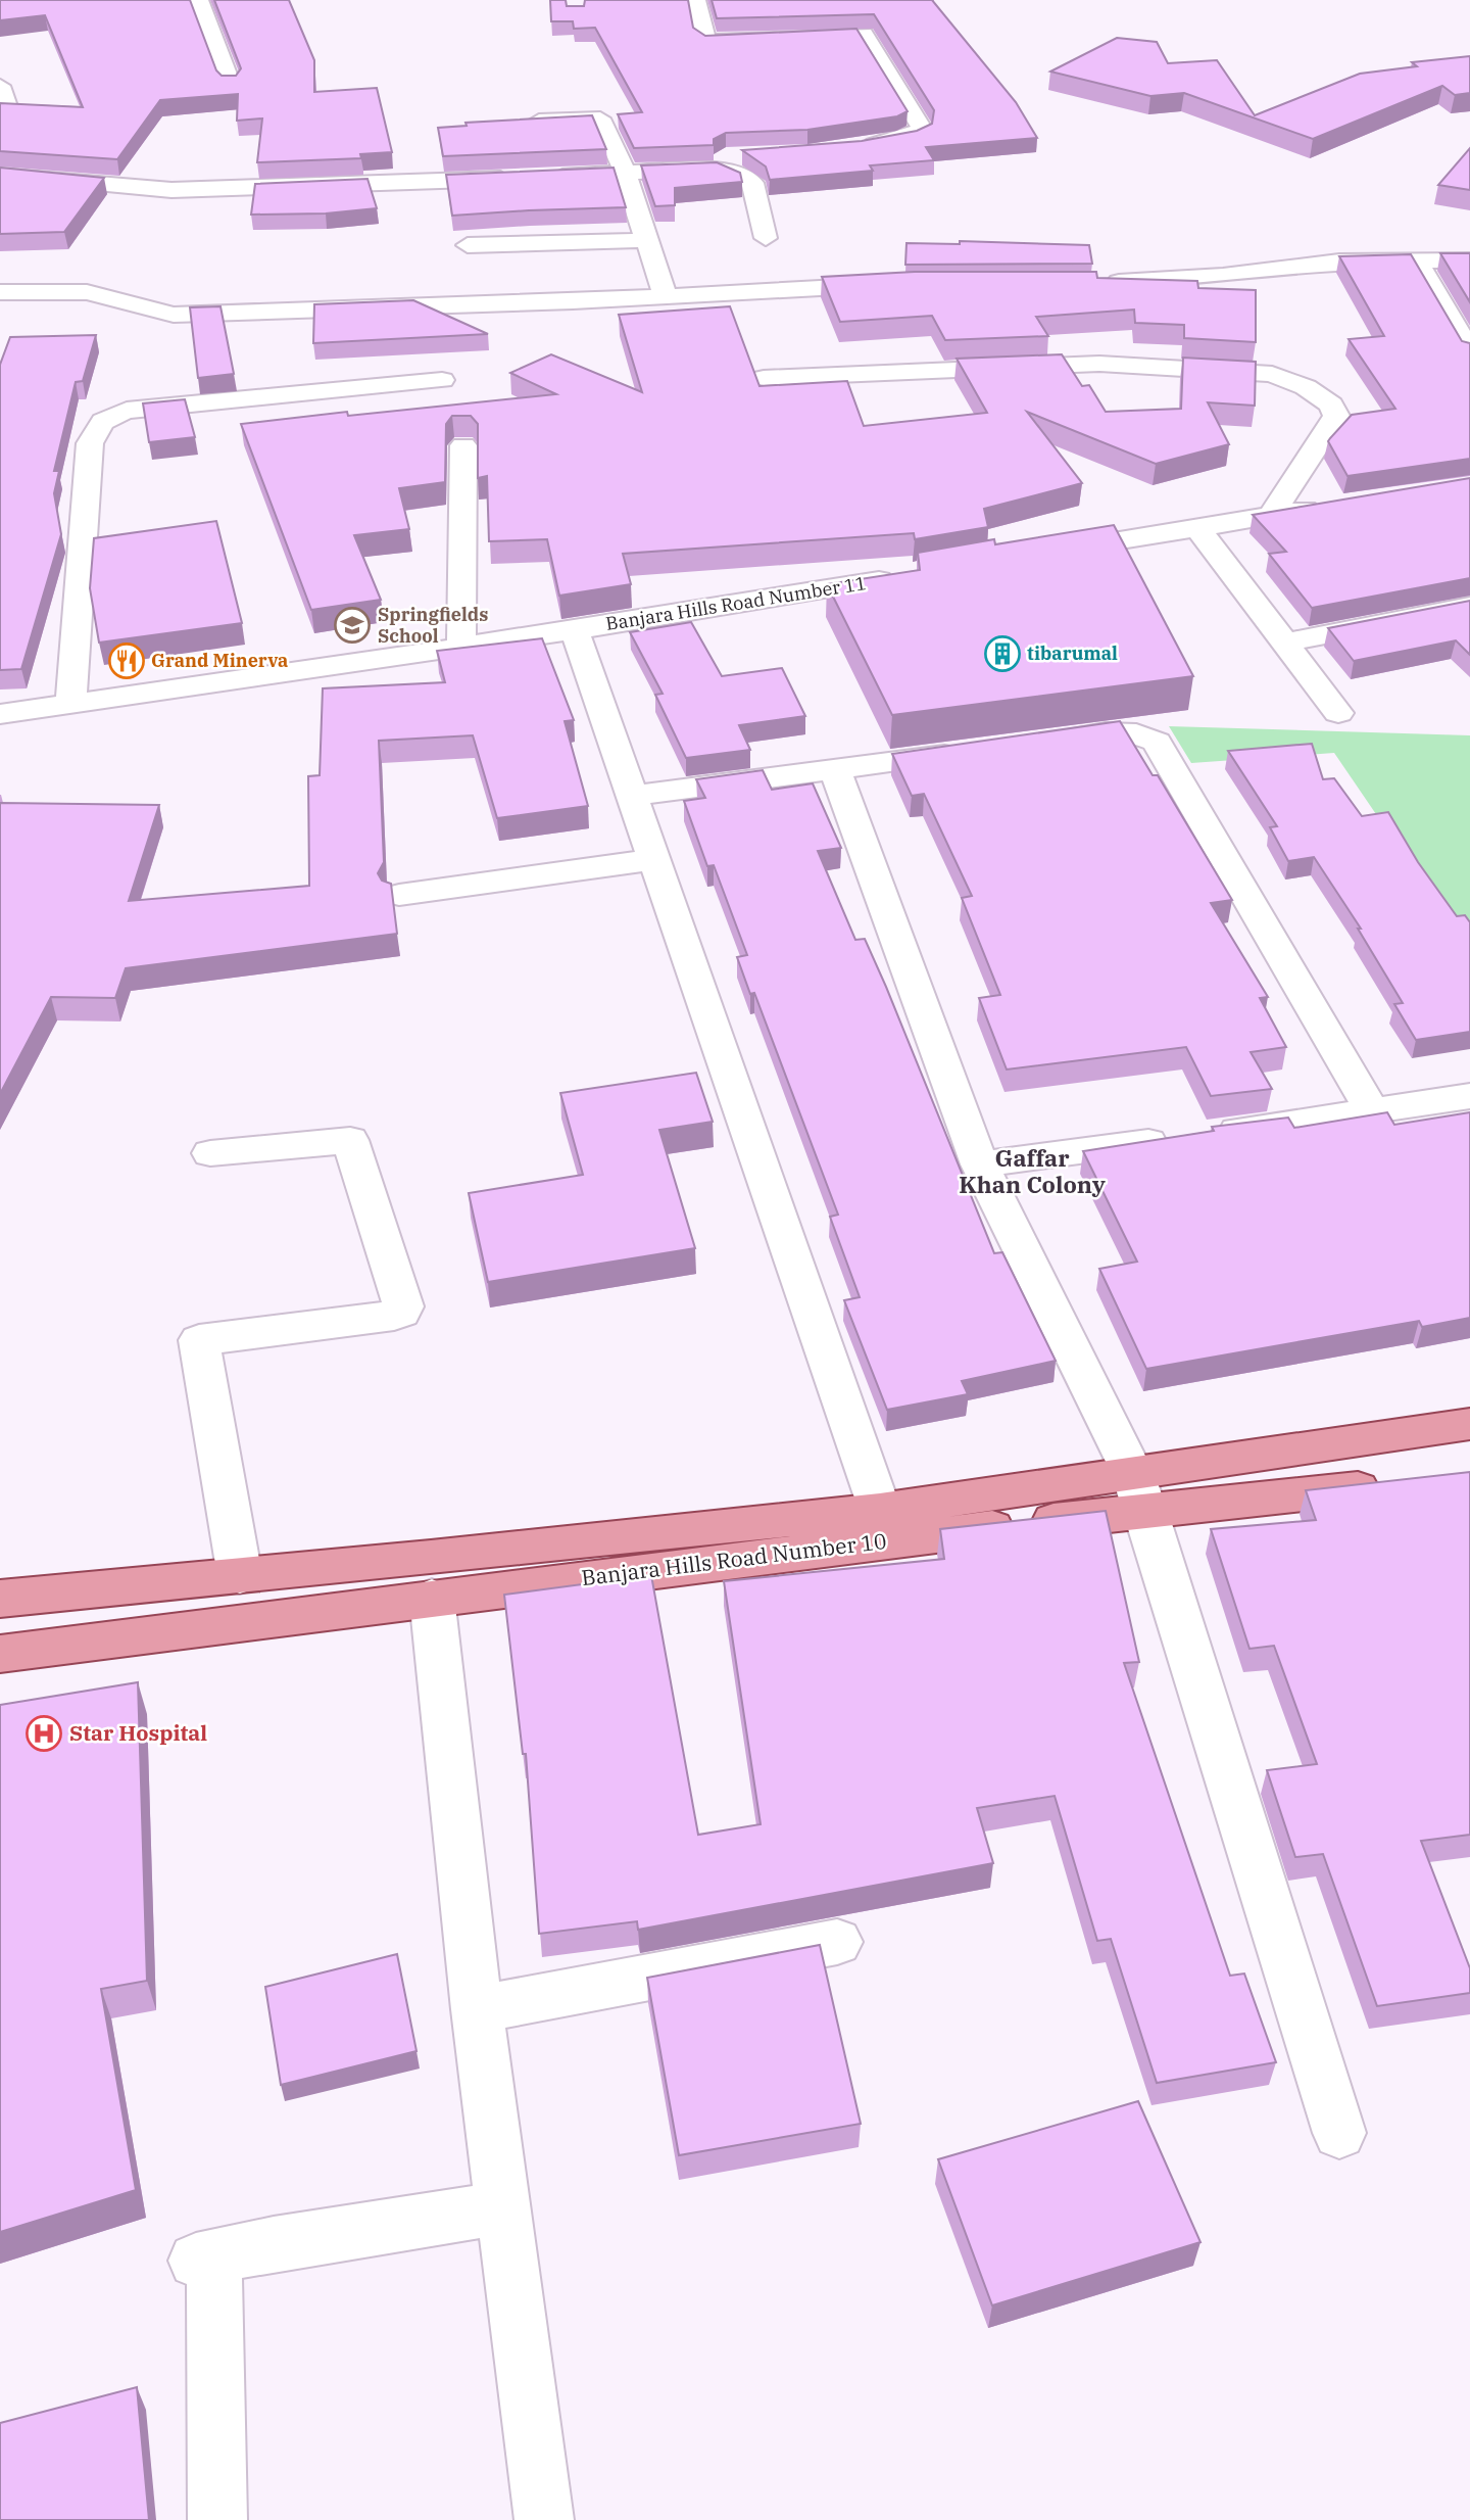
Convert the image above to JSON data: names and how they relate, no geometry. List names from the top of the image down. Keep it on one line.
{"streets":{"main road":["Banjara Hills Road Number 10"],"street":["Banjara Hills Road Number 11"]},"districts":["Gaffar Khan Colony"],"places":{"school or university":["Springfields School"],"building":["tibarumal"],"restaurant":["Grand Minerva"],"hospital":["Star Hospital"]}}
